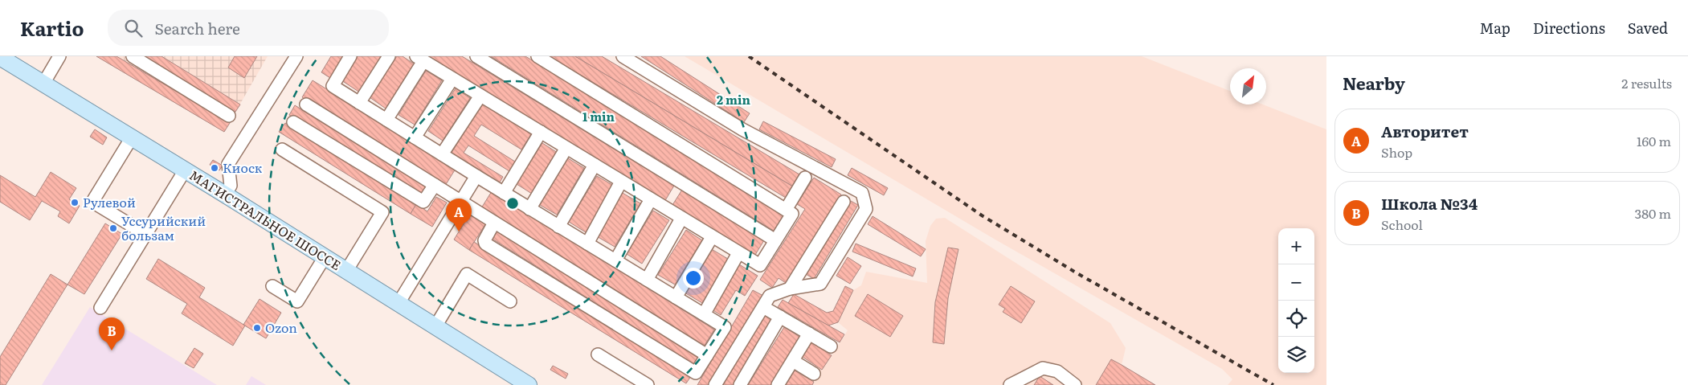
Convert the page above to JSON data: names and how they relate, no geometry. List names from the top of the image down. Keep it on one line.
{"streets":{"main road":["МАГИСТРАЛЬНОЕ ШОССЕ"]},"places":["Киоск","Рулевой","Уссурийский бользам","Ozon"],"north":"top right","page":{"header":"Kartio","search":"Search here","nav":["Map","Directions","Saved"],"heading":["Nearby","2 results"],"list":[{"mark":"A","name":"Авторитет","note":"Shop","value":"160 m"},{"mark":"B","name":"Школа №34","note":"School","value":"380 m"}],"pins":["A","B"],"map_buttons":["+","−"]},"rings":["2 min","1 min"]}
